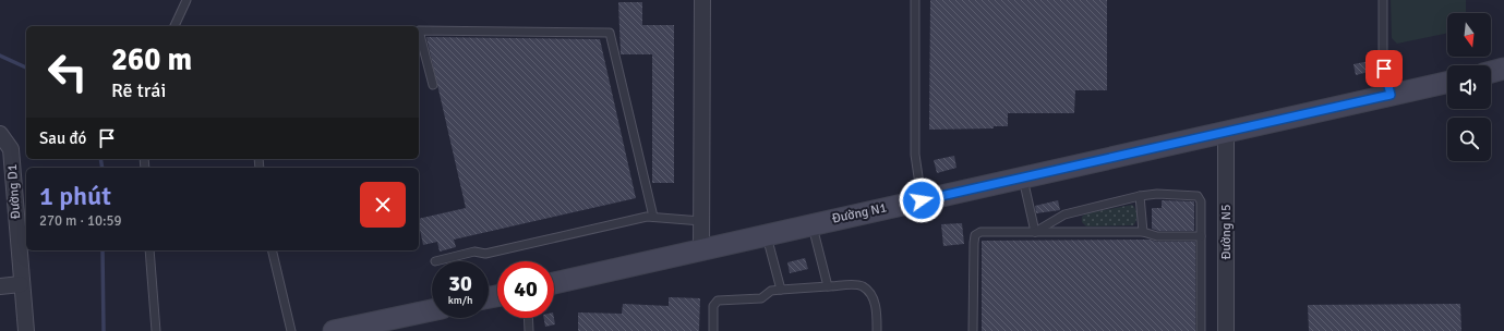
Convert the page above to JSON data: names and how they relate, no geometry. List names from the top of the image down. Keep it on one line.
{"streets":{"street":["Đường D1","Đường N1","Đường N5"]},"crossings":[["Đường N1","Đường N5"]],"north":"bottom","page":{"turn":["260 m","Rẽ trái"],"then":"Sau đó","heading":["1 phút","270 m · 10:59"],"speed":"30 km/h","limit":"40"}}
